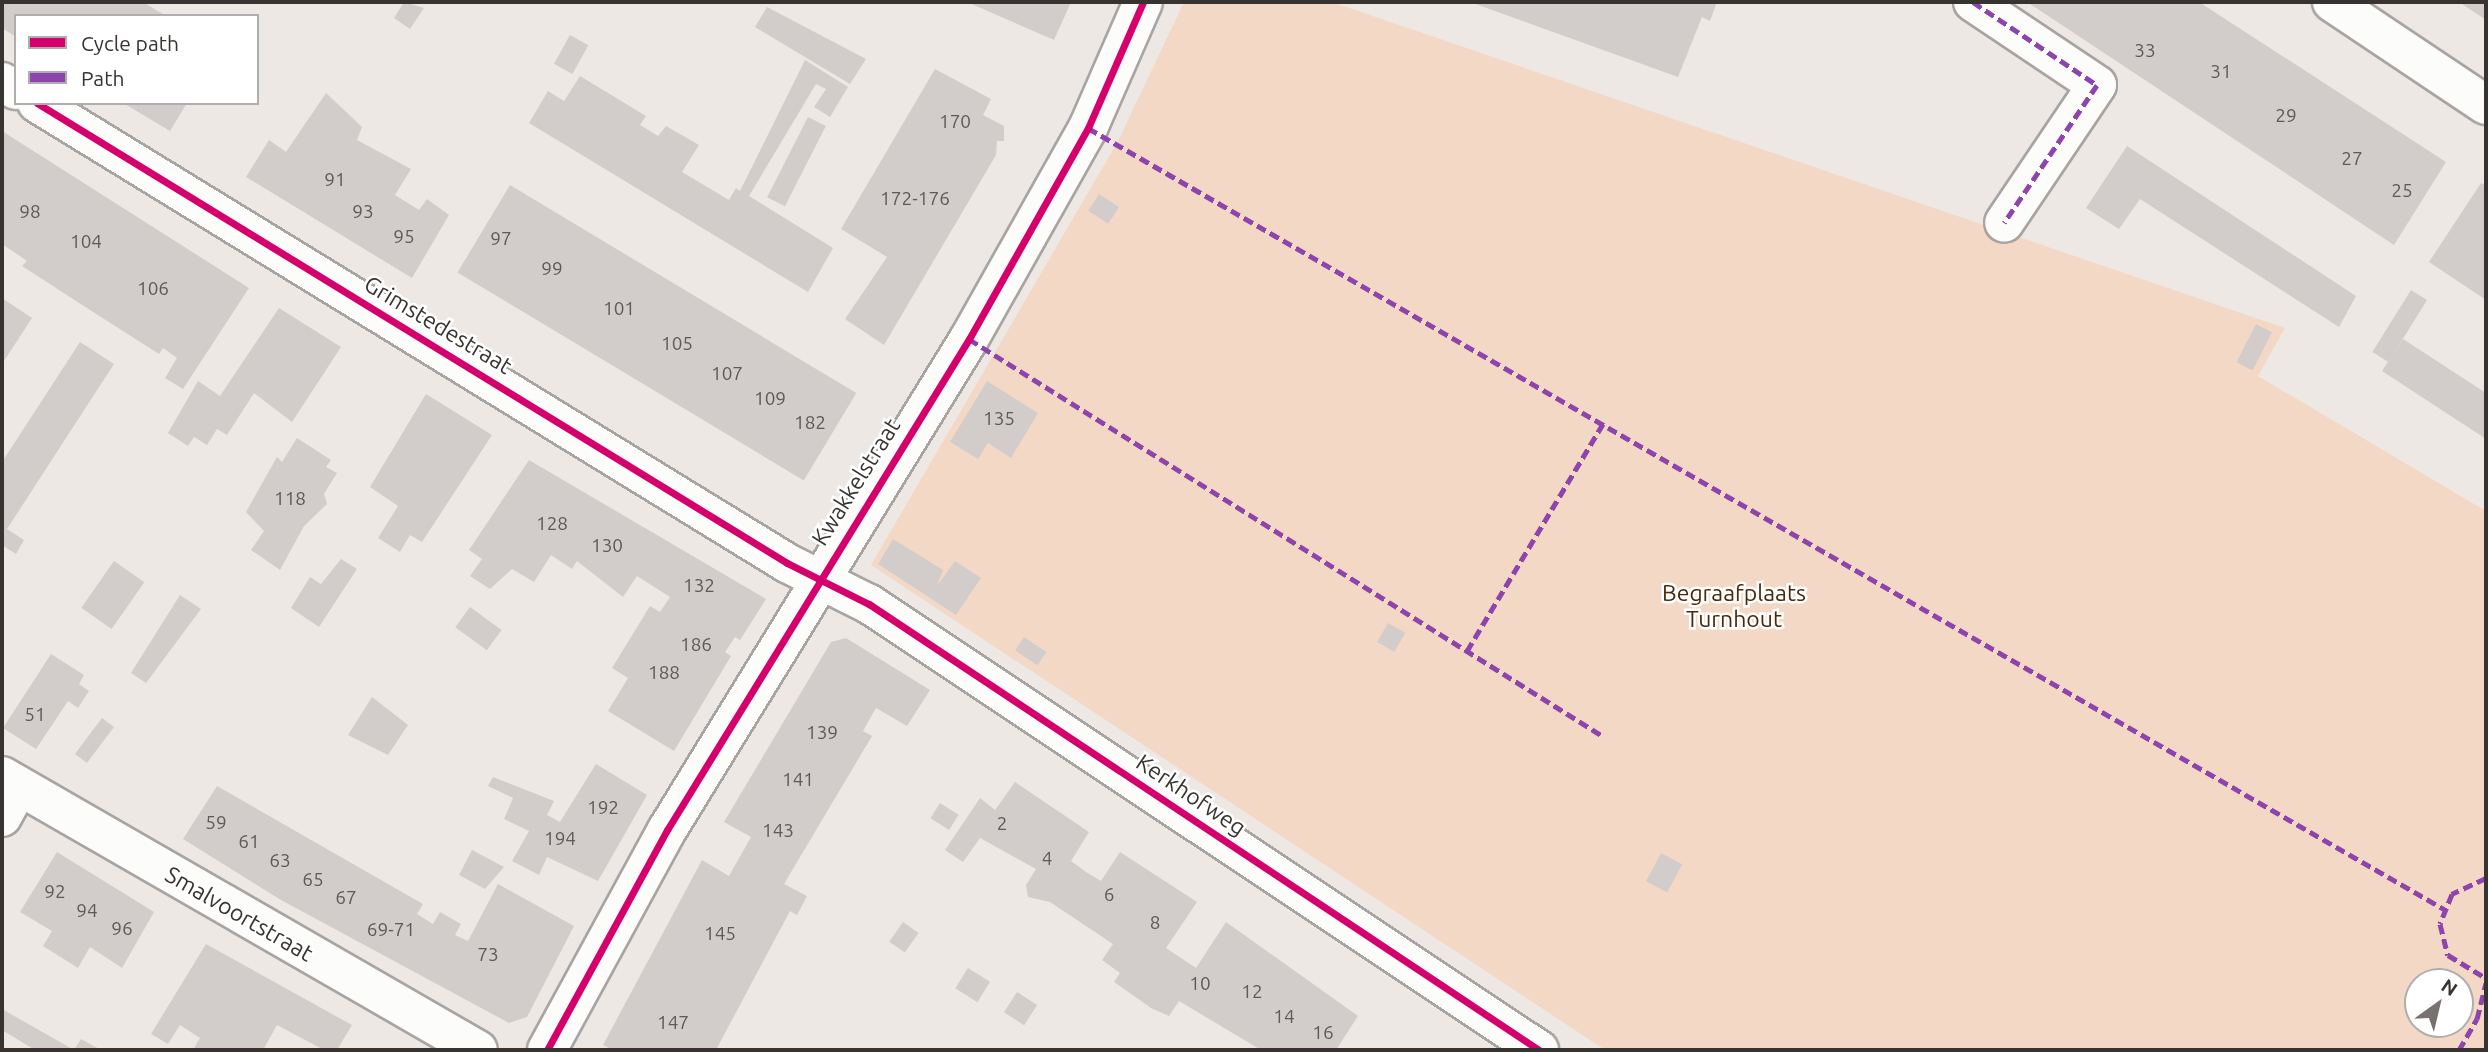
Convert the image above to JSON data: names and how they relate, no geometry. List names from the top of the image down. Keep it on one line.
{"streets":{"street":["Grimstedestraat","Kwakkelstraat","Kerkhofweg","Smalvoortstraat"]},"crossings":[["Grimstedestraat","Kwakkelstraat"],["Grimstedestraat","Kerkhofweg"],["Kwakkelstraat","Kerkhofweg"]],"parks":["Begraafplaats Turnhout"],"house_numbers":["33","31","29","170","27","91","25","172-176","98","93","95","97","104","99","106","101","105","107","109","135","182","118","128","130","132","186","188","51","139","141","192","59","2","143","194","61","4","63","65","92","6","67","94","8","96","69-71","145","73","10","12","14","147","16"],"legend":["Cycle path","Path"],"north":"top right"}
